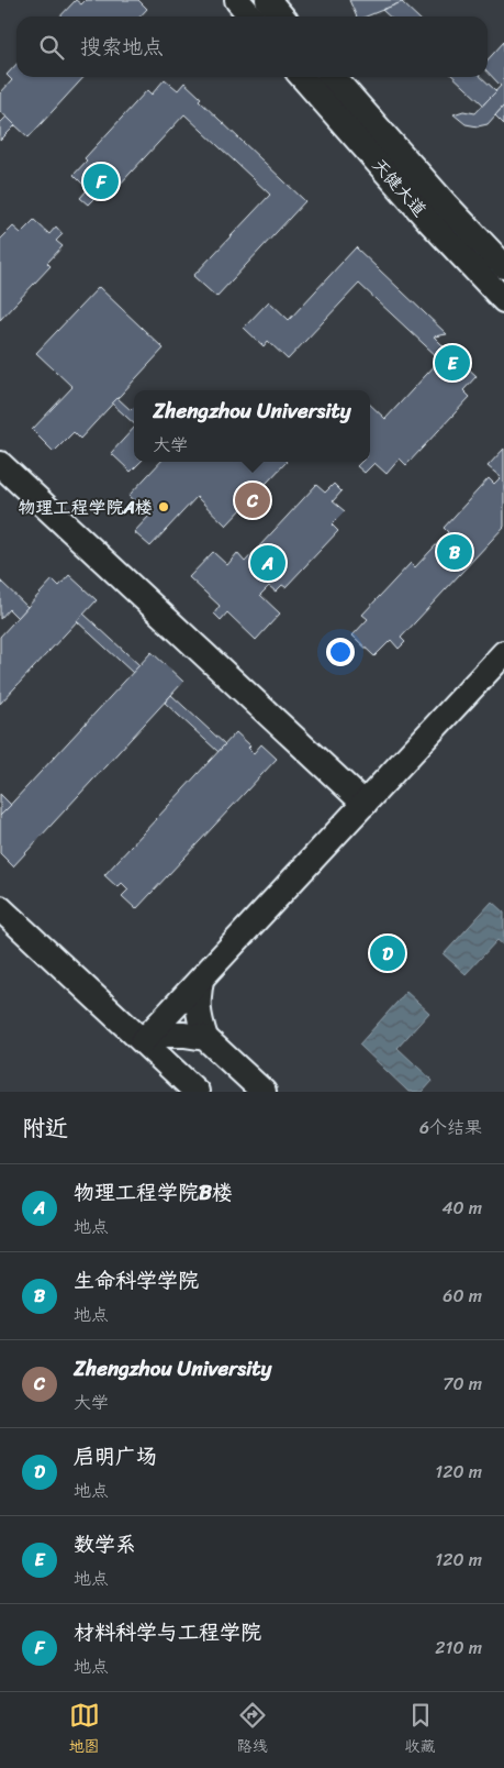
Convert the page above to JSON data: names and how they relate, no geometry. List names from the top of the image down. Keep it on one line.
{"streets":{"lane":["天健大道"]},"places":["物理工程学院A楼"],"page":{"search":"搜索地点","pins":["F","E","C","B","A","D"],"popup":["Zhengzhou University","大学"],"heading":["附近","6个结果"],"list":[{"mark":"A","name":"物理工程学院B楼","note":"地点","value":"40 m"},{"mark":"B","name":"生命科学学院","note":"地点","value":"60 m"},{"mark":"C","name":"Zhengzhou University","note":"大学","value":"70 m"},{"mark":"D","name":"启明广场","note":"地点","value":"120 m"},{"mark":"E","name":"数学系","note":"地点","value":"120 m"},{"mark":"F","name":"材料科学与工程学院","note":"地点","value":"210 m"}],"nav":["地图","路线","收藏"]}}
